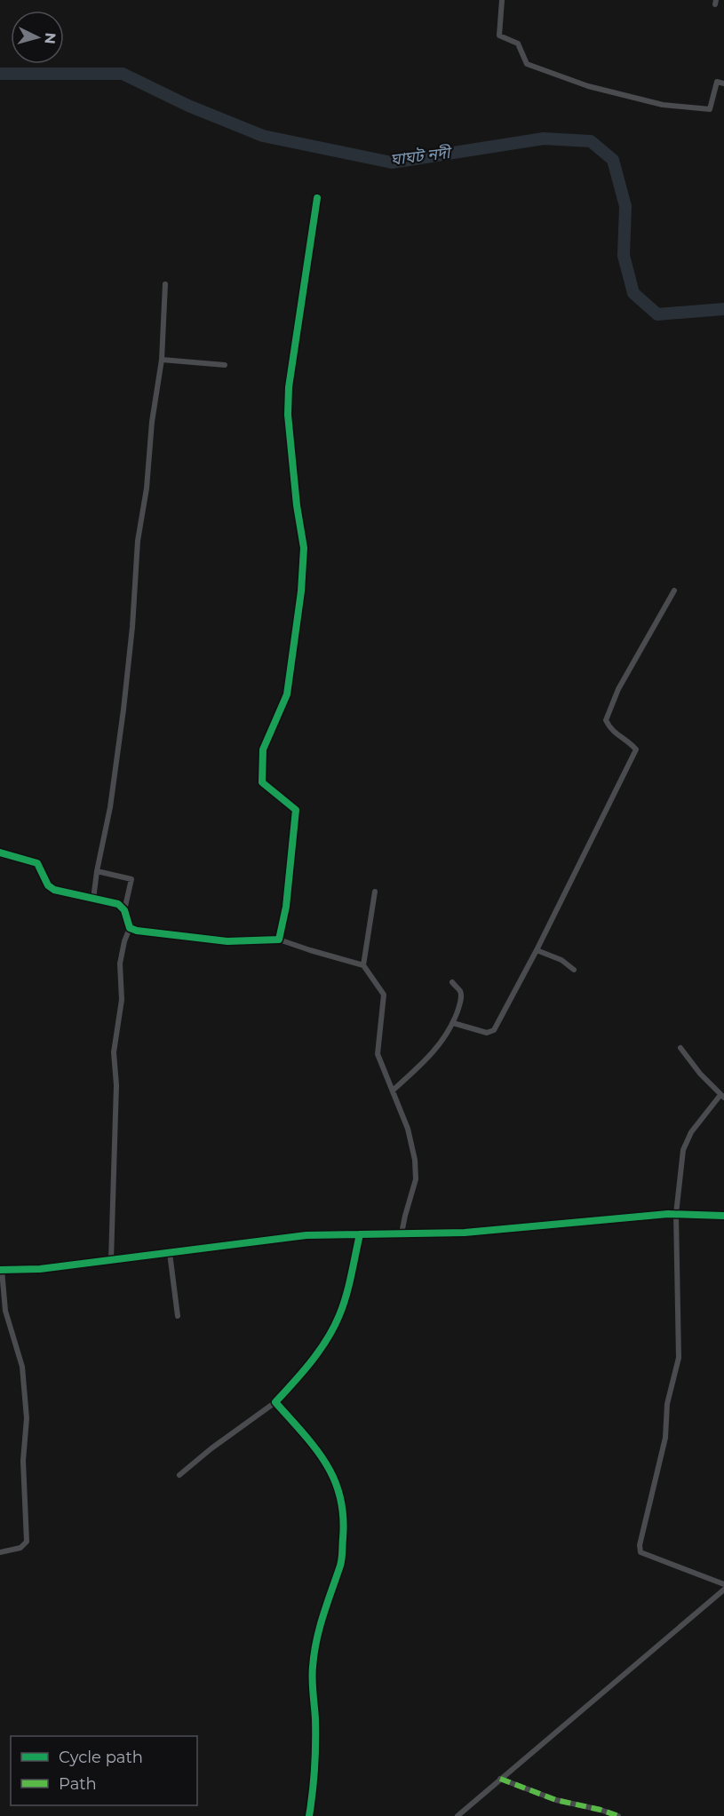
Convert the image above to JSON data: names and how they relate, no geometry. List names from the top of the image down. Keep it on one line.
{"water":["ঘাঘট নদী"],"legend":["Cycle path","Path"],"north":"right"}
